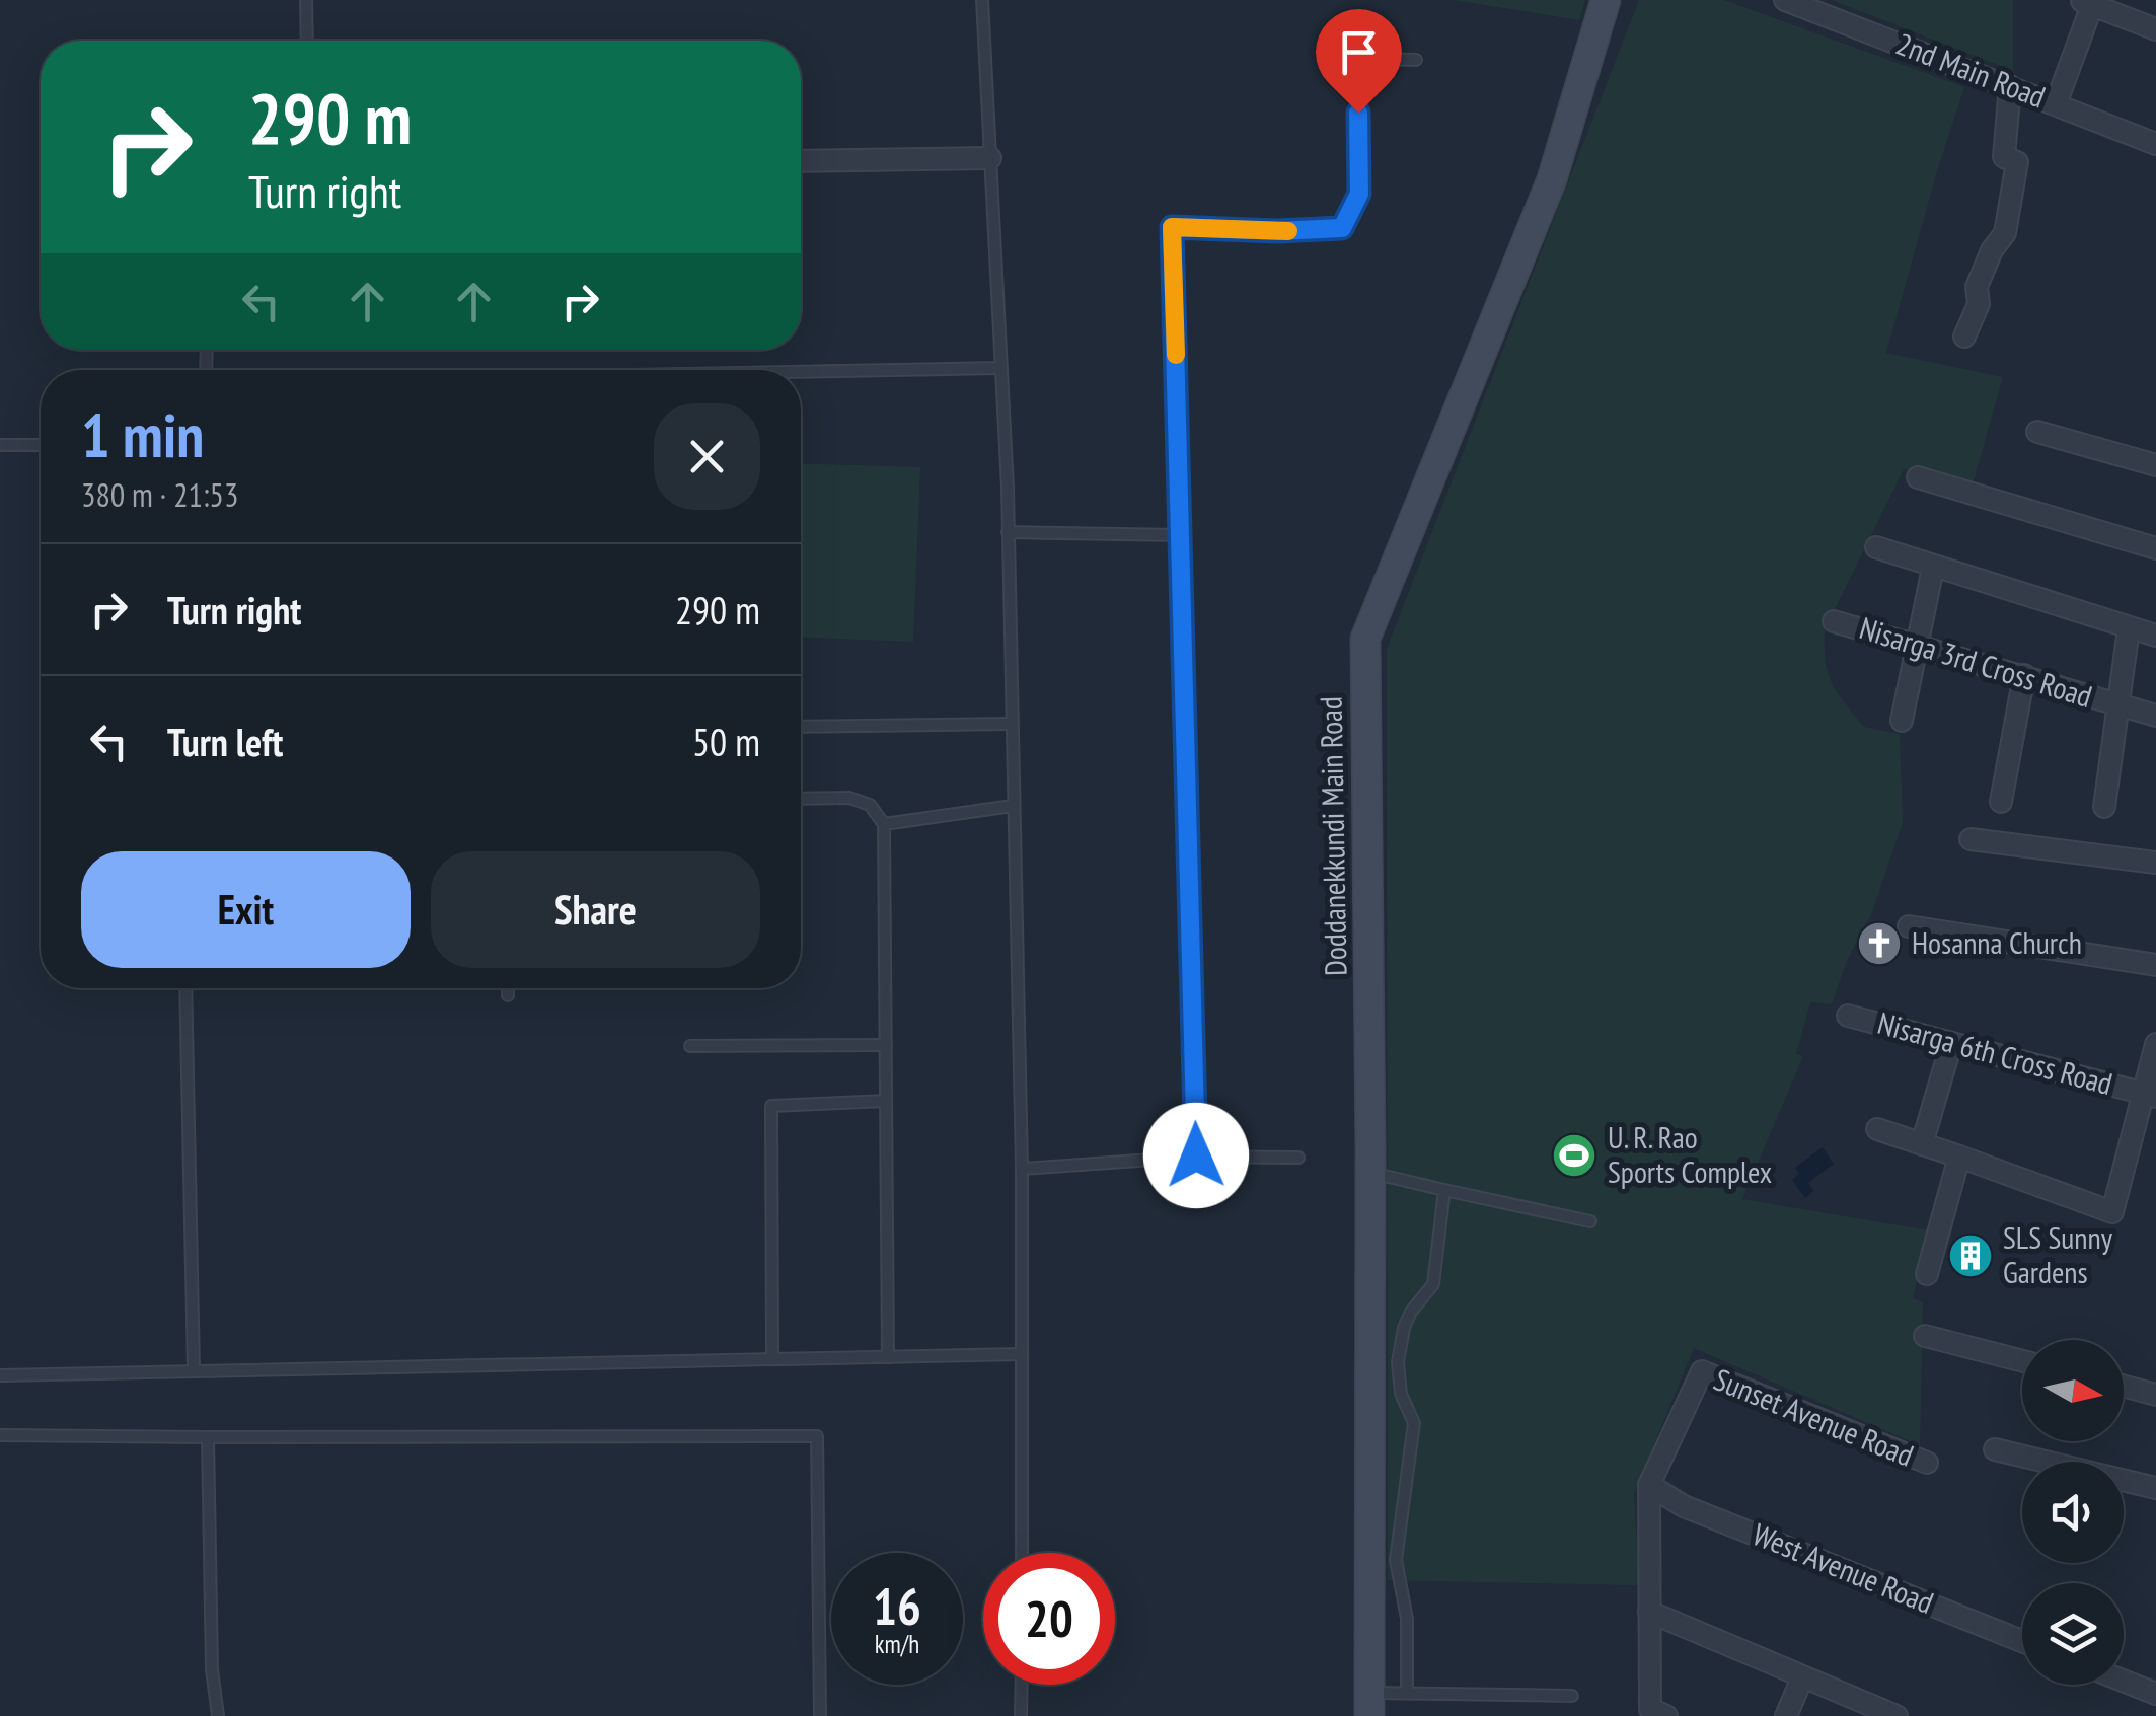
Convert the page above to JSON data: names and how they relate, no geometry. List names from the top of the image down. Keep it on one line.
{"streets":{"street":["2nd Main Road","Nisarga 3rd Cross Road","Doddanekkundi Main Road","Nisarga 6th Cross Road","Sunset Avenue Road","West Avenue Road"]},"crossings":[["Sunset Avenue Road","West Avenue Road"]],"places":{"church":["Hosanna Church"],"sports":["U. R. Rao Sports Complex"],"building":["SLS Sunny Gardens"]},"north":"right","page":{"turn":["290 m","Turn right"],"heading":["1 min","380 m · 21:53"],"list":[{"name":"Turn right","value":"290 m"},{"name":"Turn left","value":"50 m"}],"buttons":["Exit","Share"],"speed":"16 km/h","limit":"20"}}
